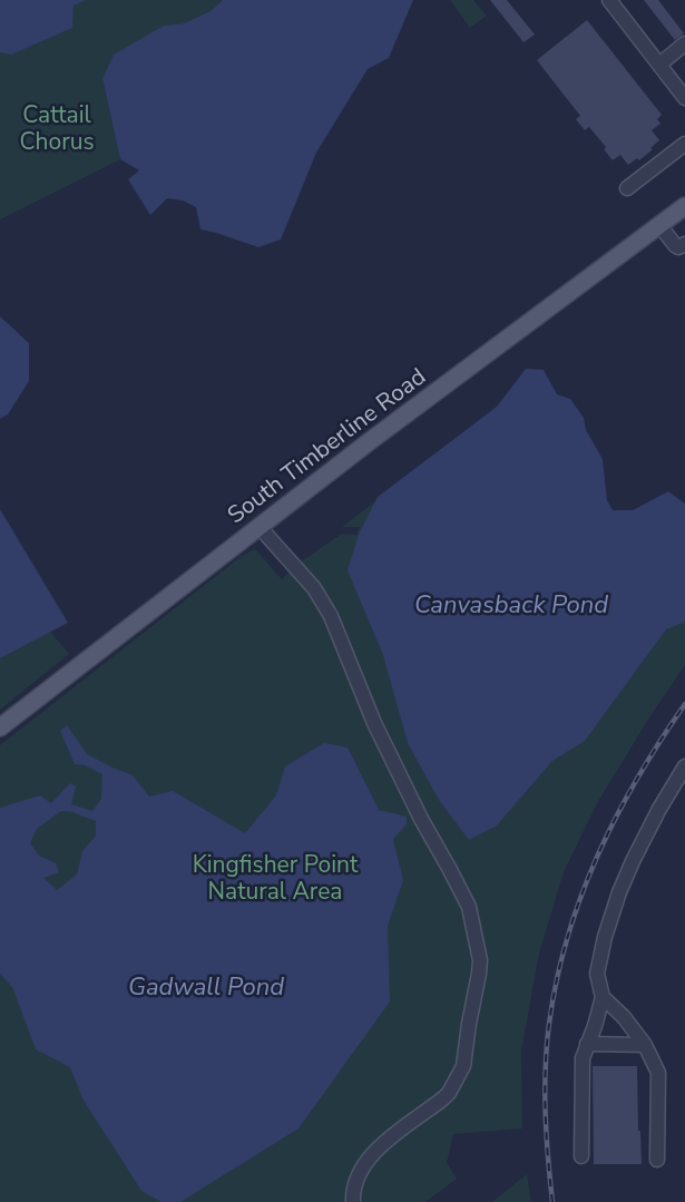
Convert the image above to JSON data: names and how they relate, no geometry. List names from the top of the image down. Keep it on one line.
{"streets":{"main road":["South Timberline Road"]},"water":["Canvasback Pond","Gadwall Pond"],"parks":["Cattail Chorus","Kingfisher Point Natural Area"]}
